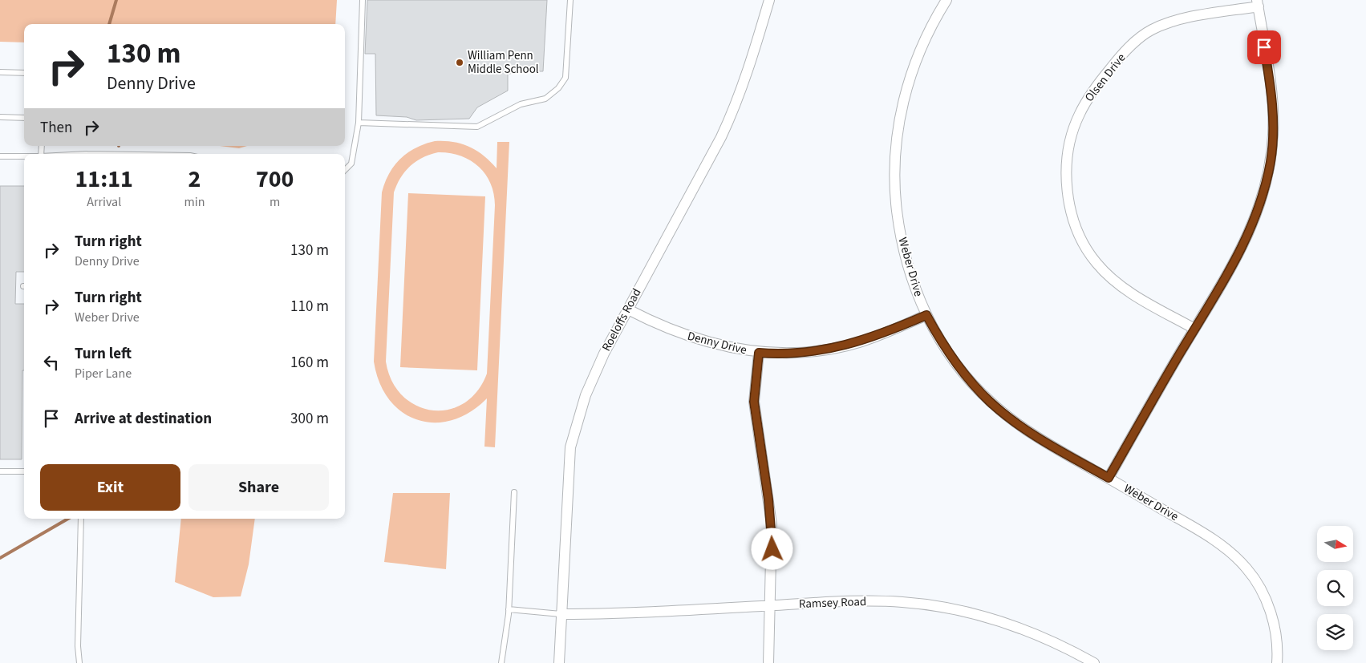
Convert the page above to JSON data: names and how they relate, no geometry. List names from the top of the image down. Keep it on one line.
{"streets":{"street":["Olsen Drive","Weber Drive","Roeloffs Road","Denny Drive","Ramsey Road"]},"crossings":[["Weber Drive","Denny Drive"],["Roeloffs Road","Denny Drive"],["Roeloffs Road","Ramsey Road"]],"places":["William Penn Middle School"],"north":"right","page":{"turn":["130 m","Denny Drive"],"then":"Then","eta":["11:11","Arrival","2","min","700","m"],"list":[{"name":"Turn right","note":"Denny Drive","value":"130 m"},{"name":"Turn right","note":"Weber Drive","value":"110 m"},{"name":"Turn left","note":"Piper Lane","value":"160 m"},{"name":"Arrive at destination","value":"300 m"}],"buttons":["Exit","Share"]}}
